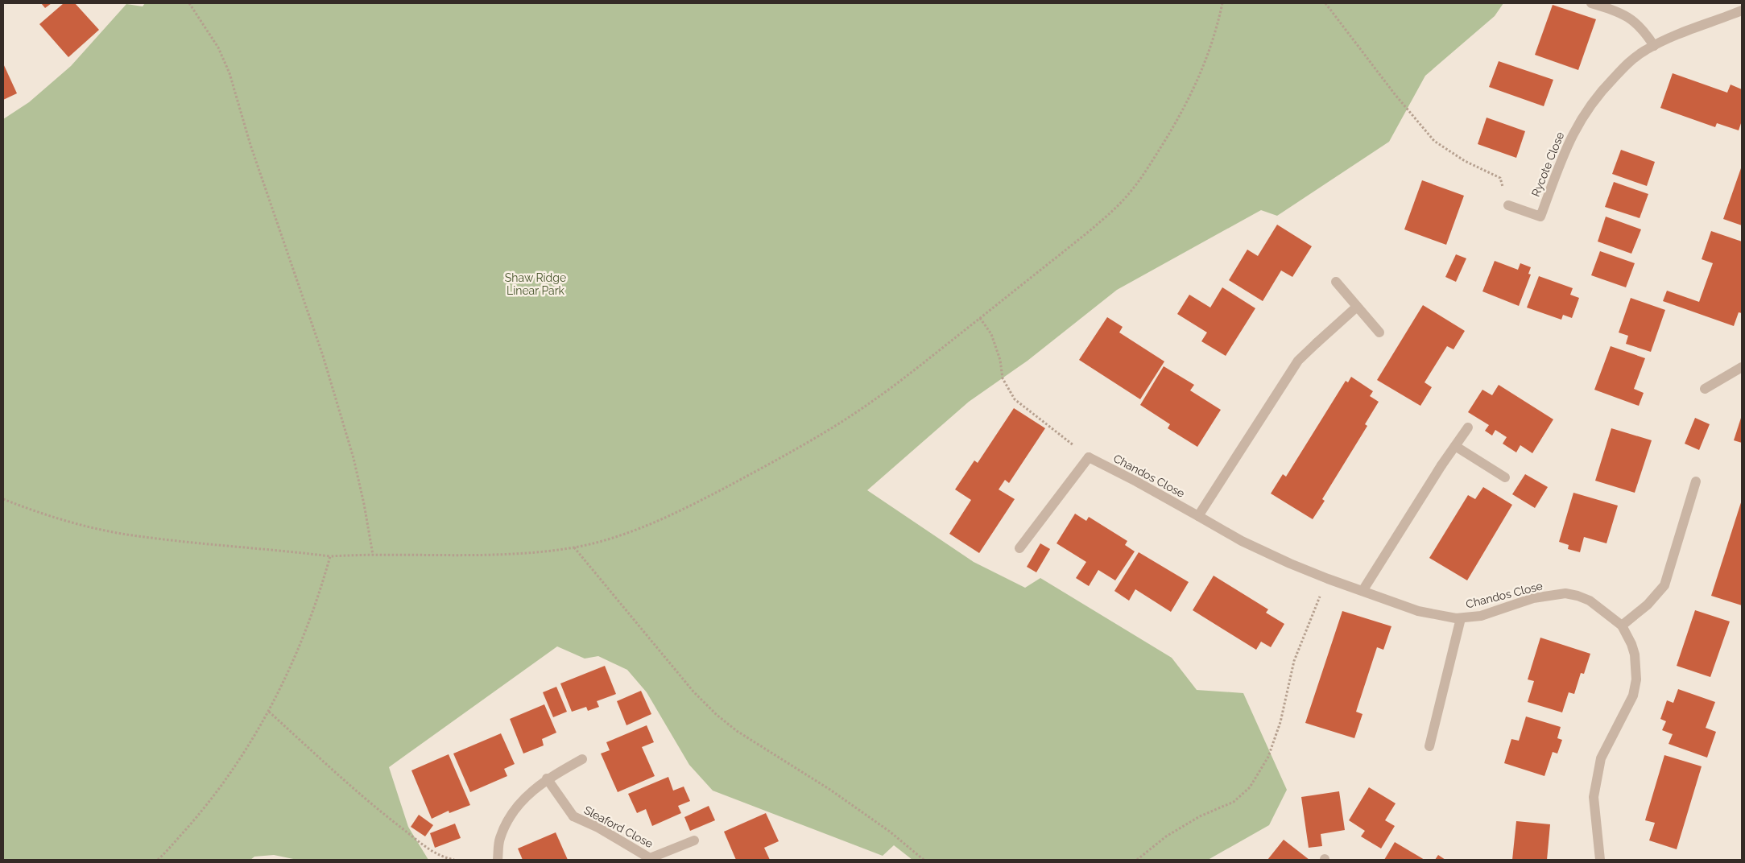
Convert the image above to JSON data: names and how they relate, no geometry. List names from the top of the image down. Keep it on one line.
{"streets":{"street":["Rycote Close","Chandos Close","Sleaford Close"]},"parks":["Shaw Ridge Linear Park"]}
